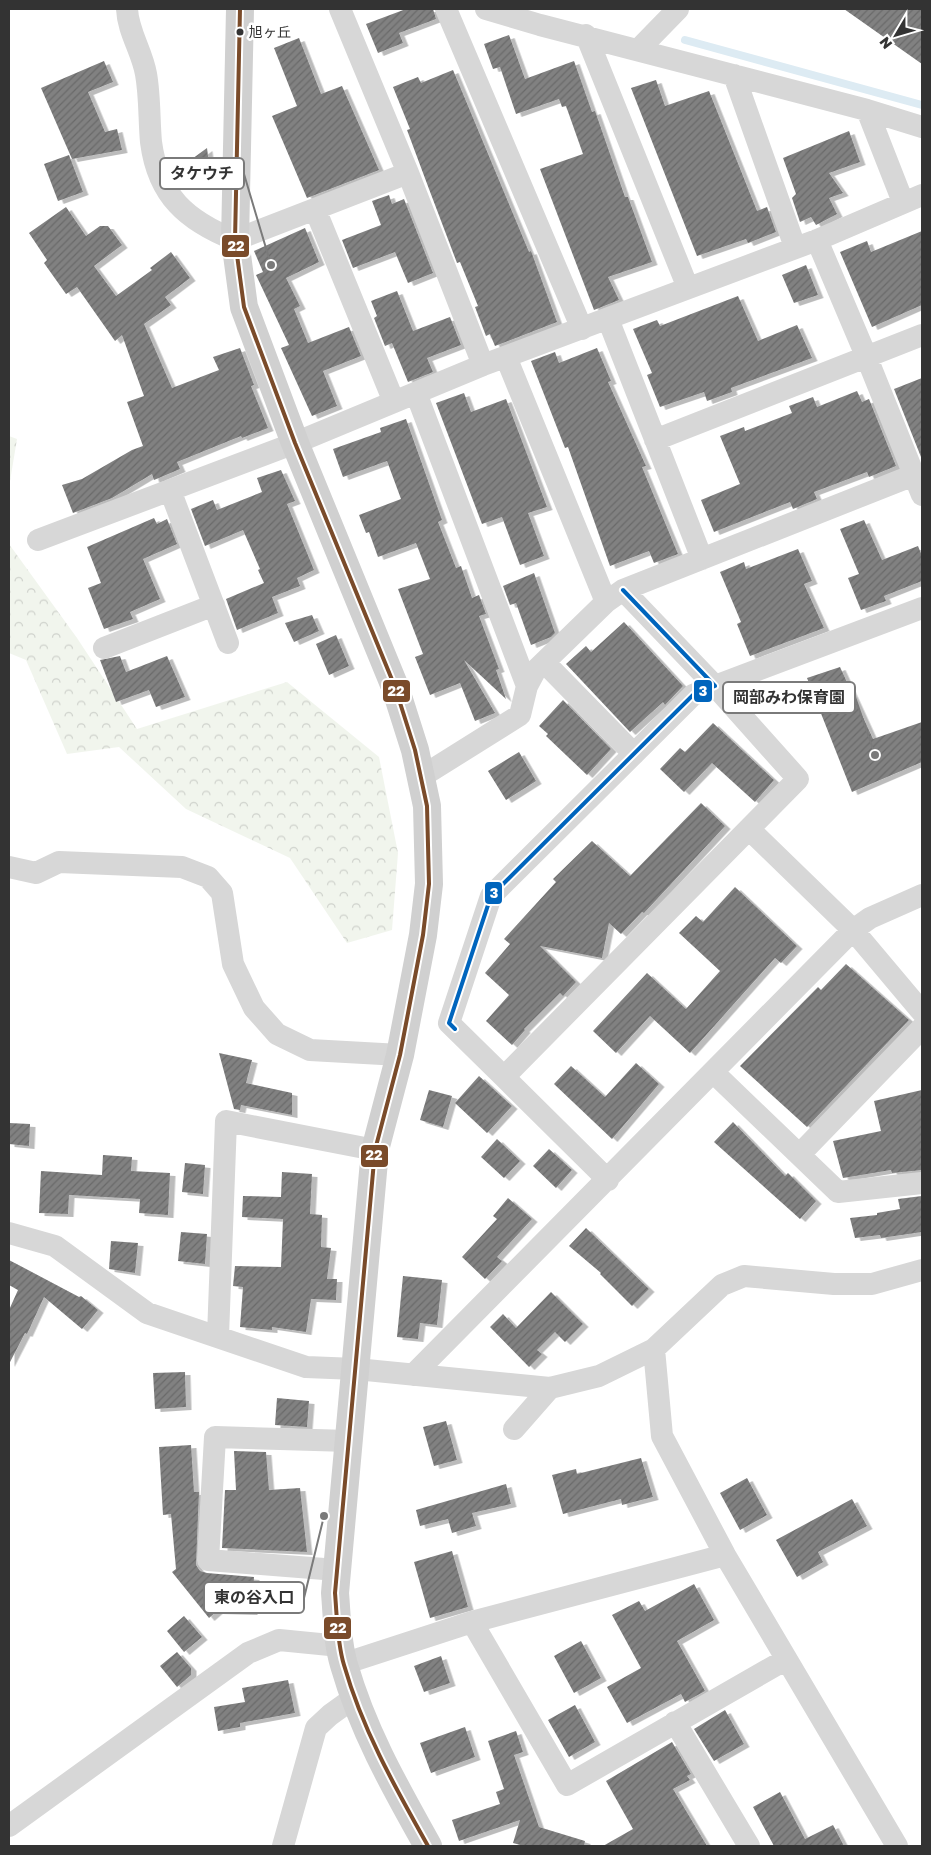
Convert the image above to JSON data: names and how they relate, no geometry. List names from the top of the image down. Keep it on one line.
{"places":["旭ヶ丘","タケウチ","岡部みわ保育園","東の谷入口"],"lines":["transit line 22","transit line 3"],"north":"bottom left"}
